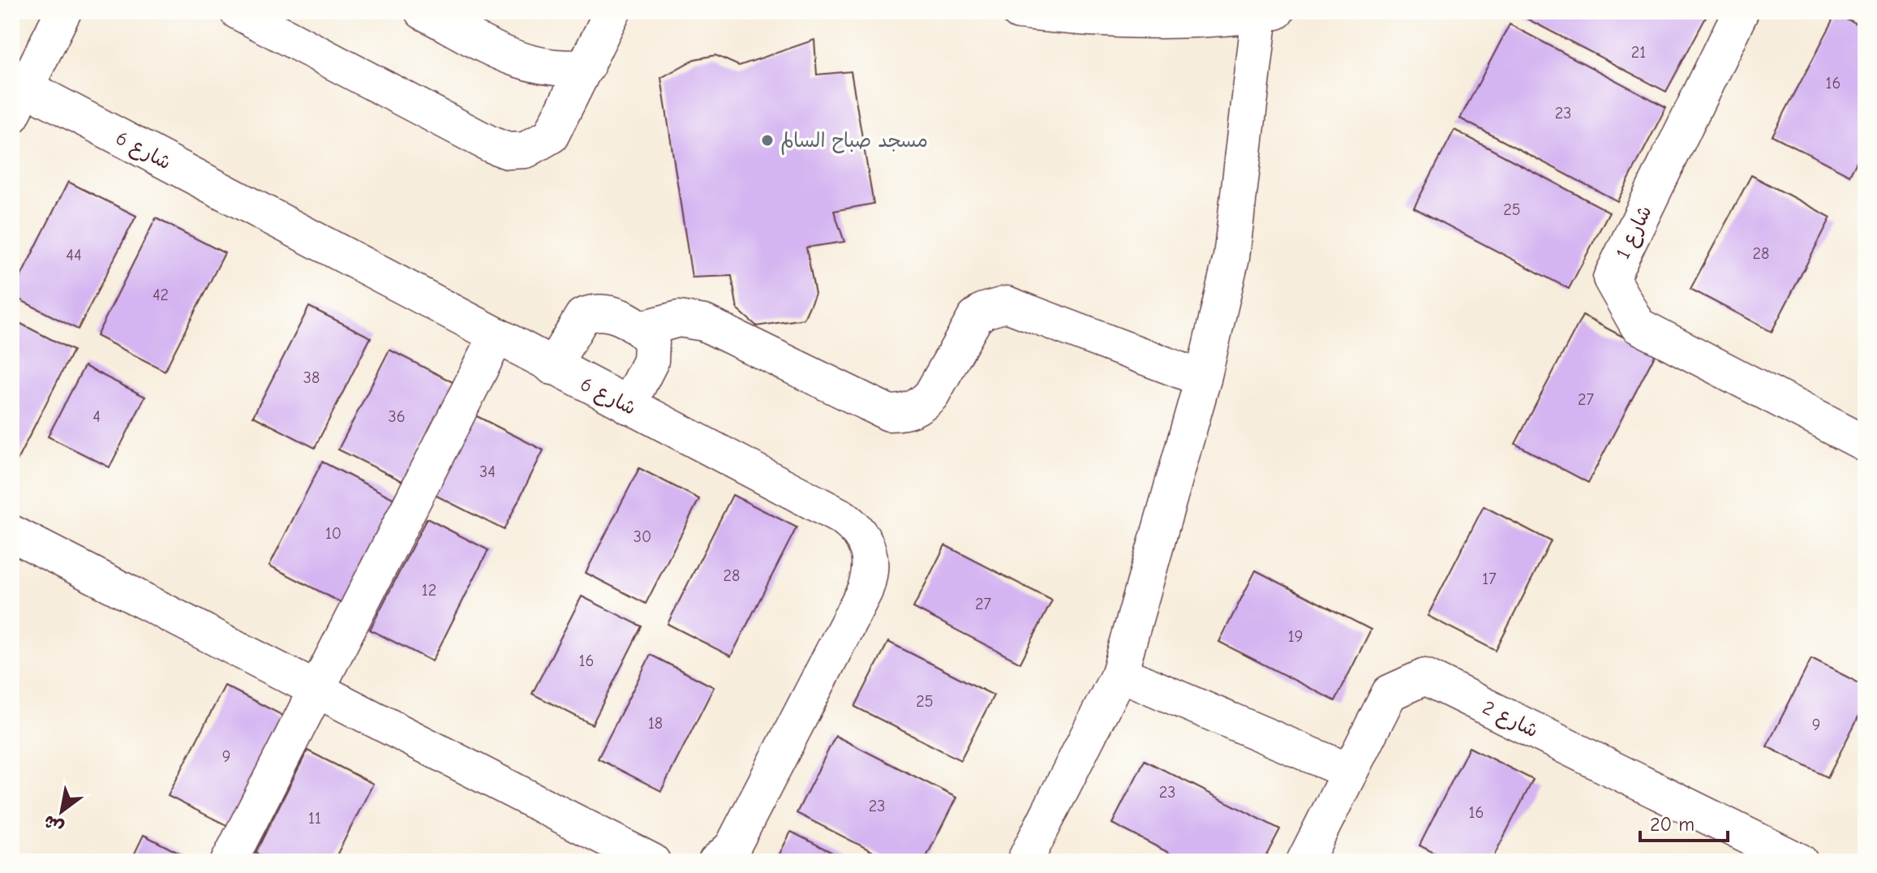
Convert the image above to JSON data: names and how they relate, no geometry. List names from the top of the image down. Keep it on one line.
{"streets":{"street":["شارع 6","شارع 1","شارع 2"]},"places":["مسجد صباح السالم"],"house_numbers":["21","16","23","25","28","44","42","38","27","4","36","34","10","30","28","17","12","27","19","16","25","18","9","9","23","23","16","11"],"scale_bar":"20 m","north":"bottom left"}
